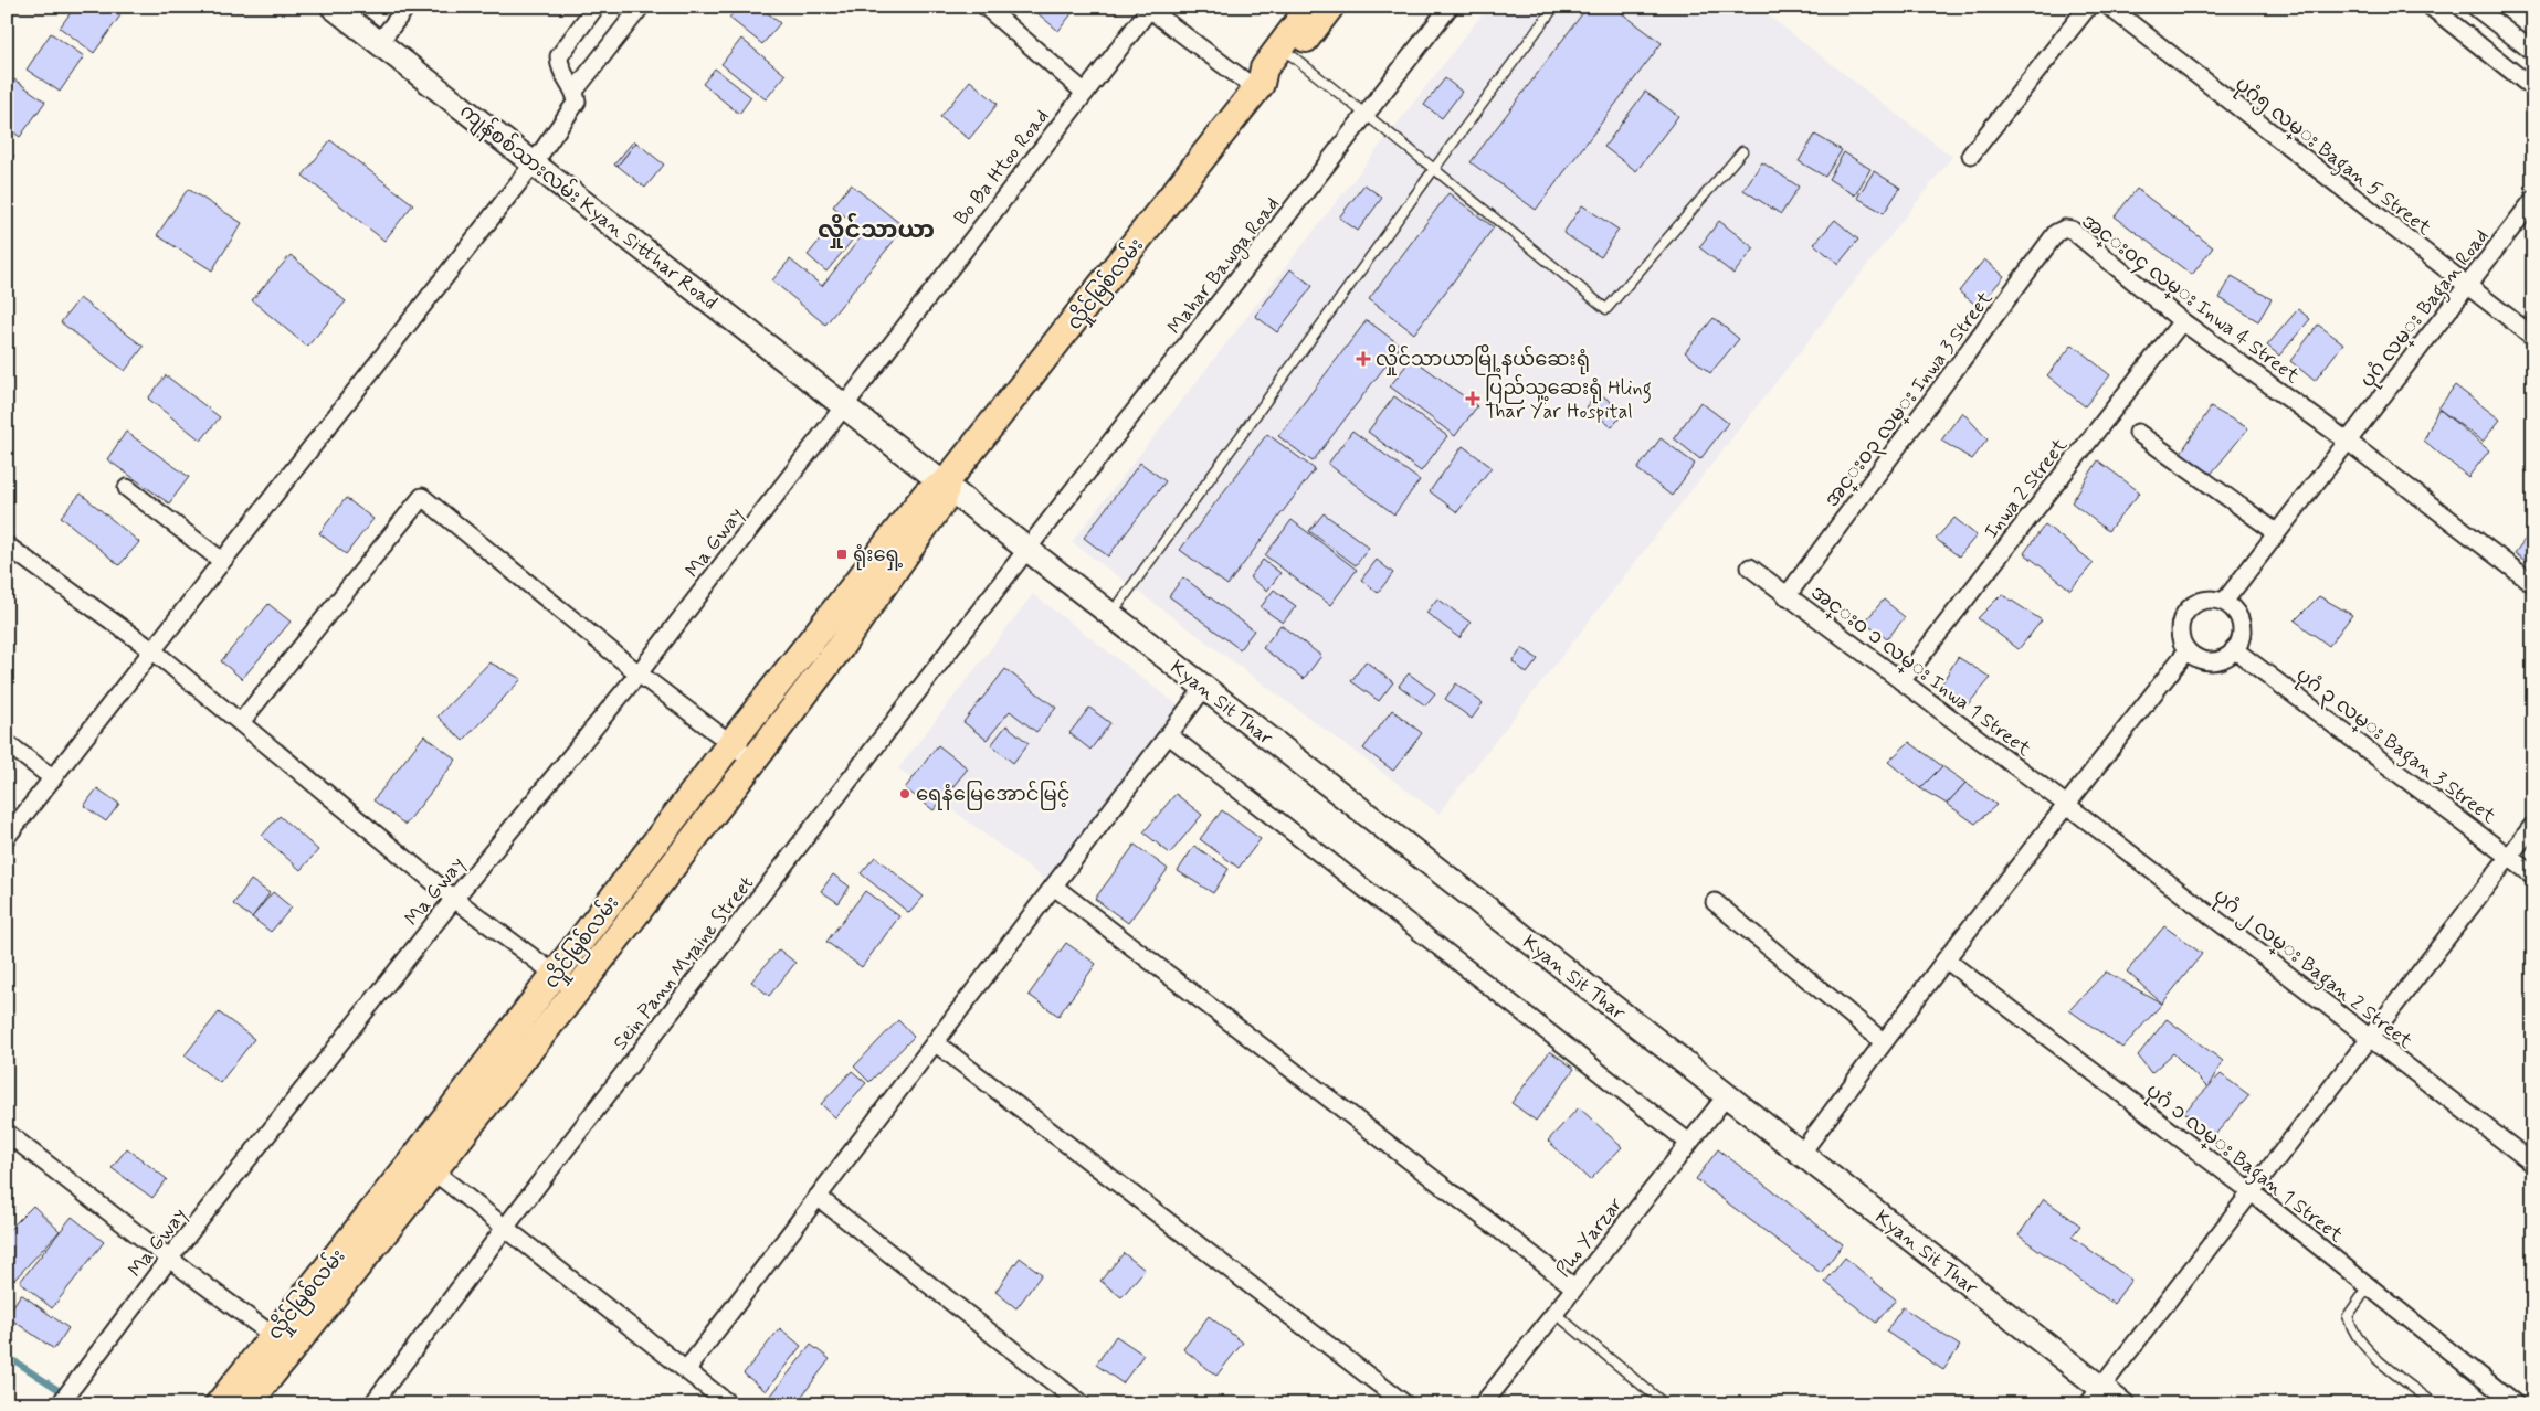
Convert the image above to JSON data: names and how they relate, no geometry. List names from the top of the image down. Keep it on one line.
{"streets":{"main road":["ကျန်စစ်သားလမ်း Kyan Sitthar Road","လှိုင်မြစ်လမ်း","Kyan Sit Thar"],"street":["ပုဂံ၅ လမ္း Bagan 5 Street","Bo Ba Htoo Road","Mahar Bawga Road","အင္းဝ၄ လမ္း Inwa 4 Street","ပုဂံ လမ္း Bagan Road","အင္းဝ၃ လမ္း Inwa 3 Street","Inwa 2 Street","Ma Gway","အင္းဝ ၁ လမ္း Inwa 1 Street","ပုဂံ ၃ လမ္း Bagan 3 Street","Sein Pann Myaine Street","ပုဂံ ၂ လမ္း Bagan 2 Street","ပုဂံ ၁ လမ္း Bagan 1 Street","Pho Yarzar"]},"crossings":[["ပုဂံ၅ လမ္း Bagan 5 Street","ပုဂံ လမ္း Bagan Road"],["Bo Ba Htoo Road","ကျန်စစ်သားလမ်း Kyan Sitthar Road"],["Bo Ba Htoo Road","Ma Gway"],["ကျန်စစ်သားလမ်း Kyan Sitthar Road","လှိုင်မြစ်လမ်း"],["ကျန်စစ်သားလမ်း Kyan Sitthar Road","Ma Gway"],["ကျန်စစ်သားလမ်း Kyan Sitthar Road","Kyan Sit Thar"],["Mahar Bawga Road","Kyan Sit Thar"],["Mahar Bawga Road","Sein Pann Myaine Street"],["လှိုင်မြစ်လမ်း","Kyan Sit Thar"],["အင္းဝ၄ လမ္း Inwa 4 Street","ပုဂံ လမ္း Bagan Road"],["အင္းဝ၄ လမ္း Inwa 4 Street","အင္းဝ၃ လမ္း Inwa 3 Street"],["အင္းဝ၄ လမ္း Inwa 4 Street","Inwa 2 Street"],["ပုဂံ လမ္း Bagan Road","ပုဂံ ၃ လမ္း Bagan 3 Street"],["အင္းဝ၃ လမ္း Inwa 3 Street","အင္းဝ ၁ လမ္း Inwa 1 Street"],["Inwa 2 Street","အင္းဝ ၁ လမ္း Inwa 1 Street"],["အင္းဝ ၁ လမ္း Inwa 1 Street","ပုဂံ ၂ လမ္း Bagan 2 Street"],["Kyan Sit Thar","Sein Pann Myaine Street"],["Kyan Sit Thar","Pho Yarzar"]],"districts":["လှိုင်သာယာ"],"places":{"health":["လှိုင်သာယာမြို့နယ်ဆေးရုံ","ပြည်သူ့ဆေးရုံ Hling Thar Yar Hospital"],"transit":["ရုံးရှေ့"],"other":["ရေနံမြေအောင်မြင့်"]}}
